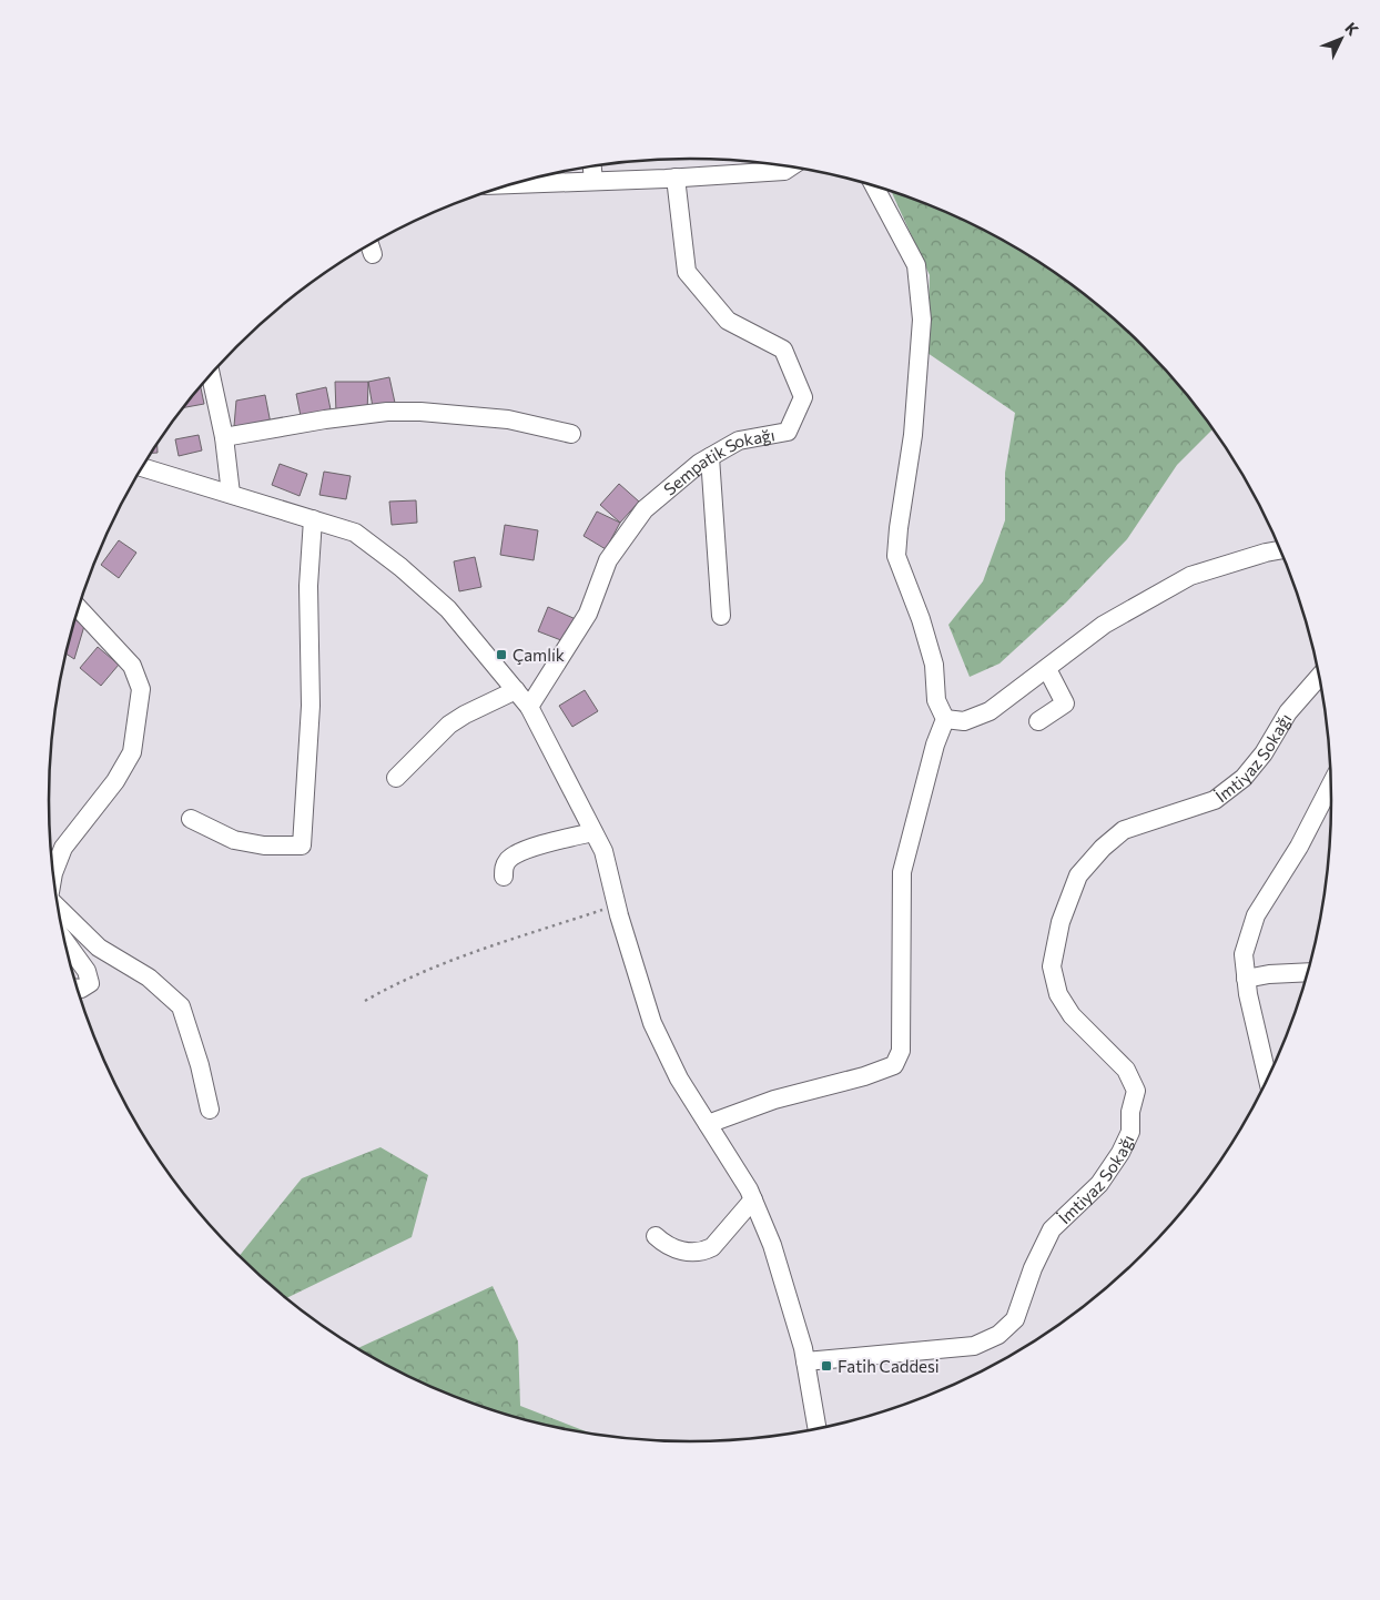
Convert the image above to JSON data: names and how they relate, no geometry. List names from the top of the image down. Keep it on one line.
{"streets":{"street":["Sempatik Sokağı","İmtiyaz Sokağı"]},"places":{"transit":["Çamlık","Fatih Caddesi"]},"north":"top right"}
